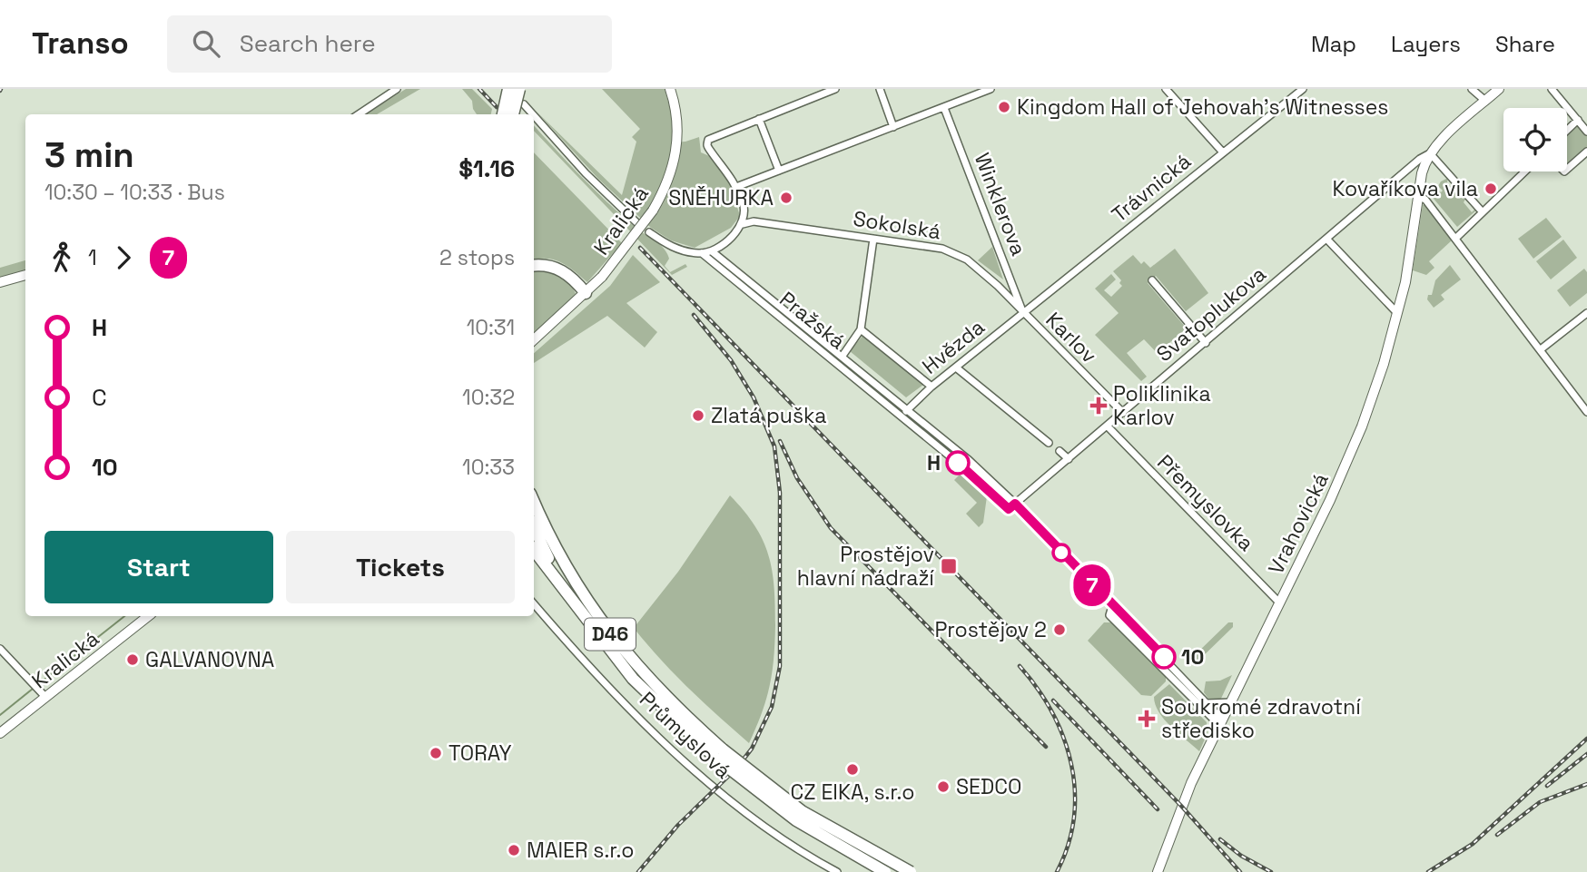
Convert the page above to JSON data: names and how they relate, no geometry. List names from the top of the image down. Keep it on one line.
{"streets":{"highway":["D46"],"street":["Trávnická","Winklerova","Kralická","Sokolská","Svatoplukova","Pražská","Karlov","Hvězda","Přemyslovka","Vrahovická","Průmyslová"]},"crossings":[["Trávnická","Winklerova"],["Trávnická","Sokolská"],["Trávnická","Karlov"],["Trávnická","Hvězda"],["Winklerova","Sokolská"],["Winklerova","Karlov"],["Winklerova","Hvězda"],["Sokolská","Karlov"],["Sokolská","Hvězda"],["Svatoplukova","Pražská"],["Svatoplukova","Karlov"],["Svatoplukova","Přemyslovka"],["Svatoplukova","Vrahovická"],["Pražská","Hvězda"],["Karlov","Hvězda"],["Přemyslovka","Vrahovická"]],"places":{"other":["Kingdom Hall of Jehovah's Witnesses","Kovaříkova vila","SNĚHURKA","Zlatá puška","H","Prostějov 2","10","GALVANOVNA","TORAY","CZ EIKA, s.r.o","SEDCO","MAIER s.r.o"],"health":["Poliklinika Karlov","Soukromé zdravotní středisko"],"transit":["Prostějov hlavní nádraží"]},"lines":["bus line 7"],"page":{"header":"Transo","search":"Search here","nav":["Map","Layers","Share"],"on_map":"7","heading":["3 min","10:30 – 10:33 · Bus","$1.16"],"legs":["1","7","2 stops"],"list":[{"name":"H","value":"10:31"},{"name":"C","value":"10:32"},{"name":"10","value":"10:33"}],"buttons":["Start","Tickets"]}}
